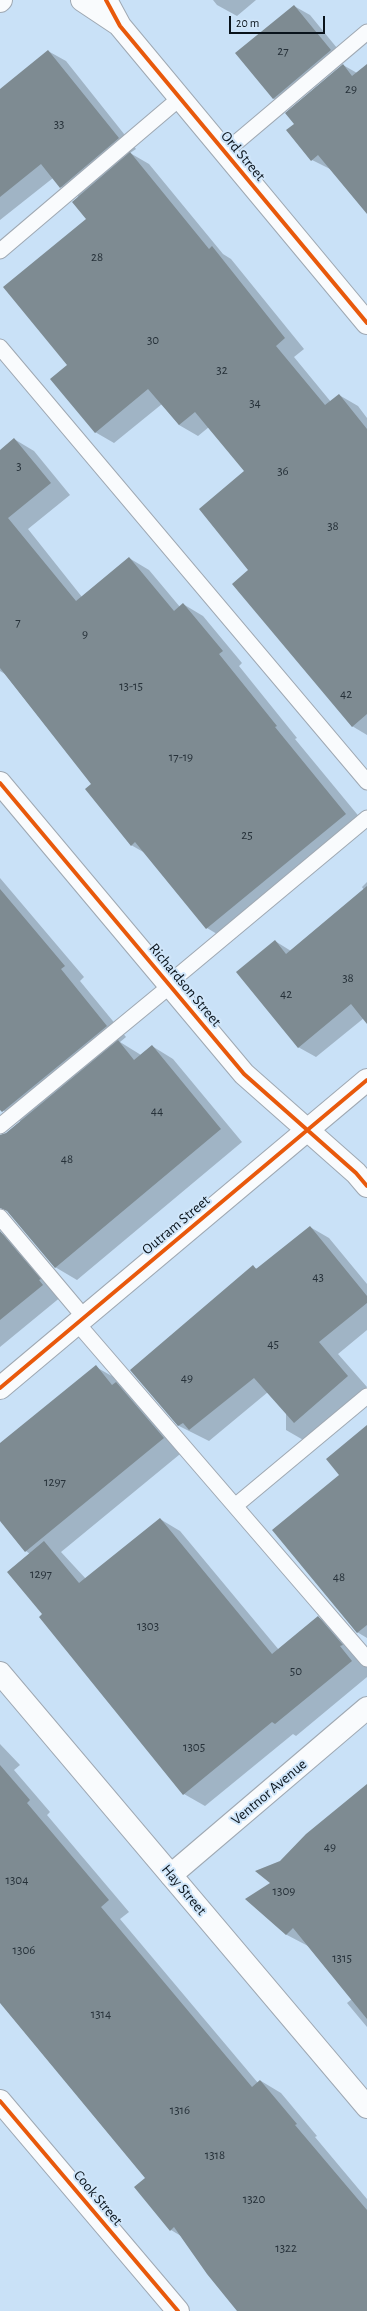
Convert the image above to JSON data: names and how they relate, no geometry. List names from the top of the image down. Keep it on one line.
{"streets":{"street":["Ord Street","Richardson Street","Outram Street","Ventnor Avenue","Hay Street","Cook Street"]},"crossings":[["Richardson Street","Outram Street"],["Ventnor Avenue","Hay Street"]],"house_numbers":["27","29","33","28","30","32","34","3","36","38","7","9","13-15","42","17-19","25","38","42","44","48","43","45","49","1297","1297","48","1303","50","1305","49","1304","1309","1306","1315","1314","1316","1318","1320","1322"],"scale_bar":"20 m"}
